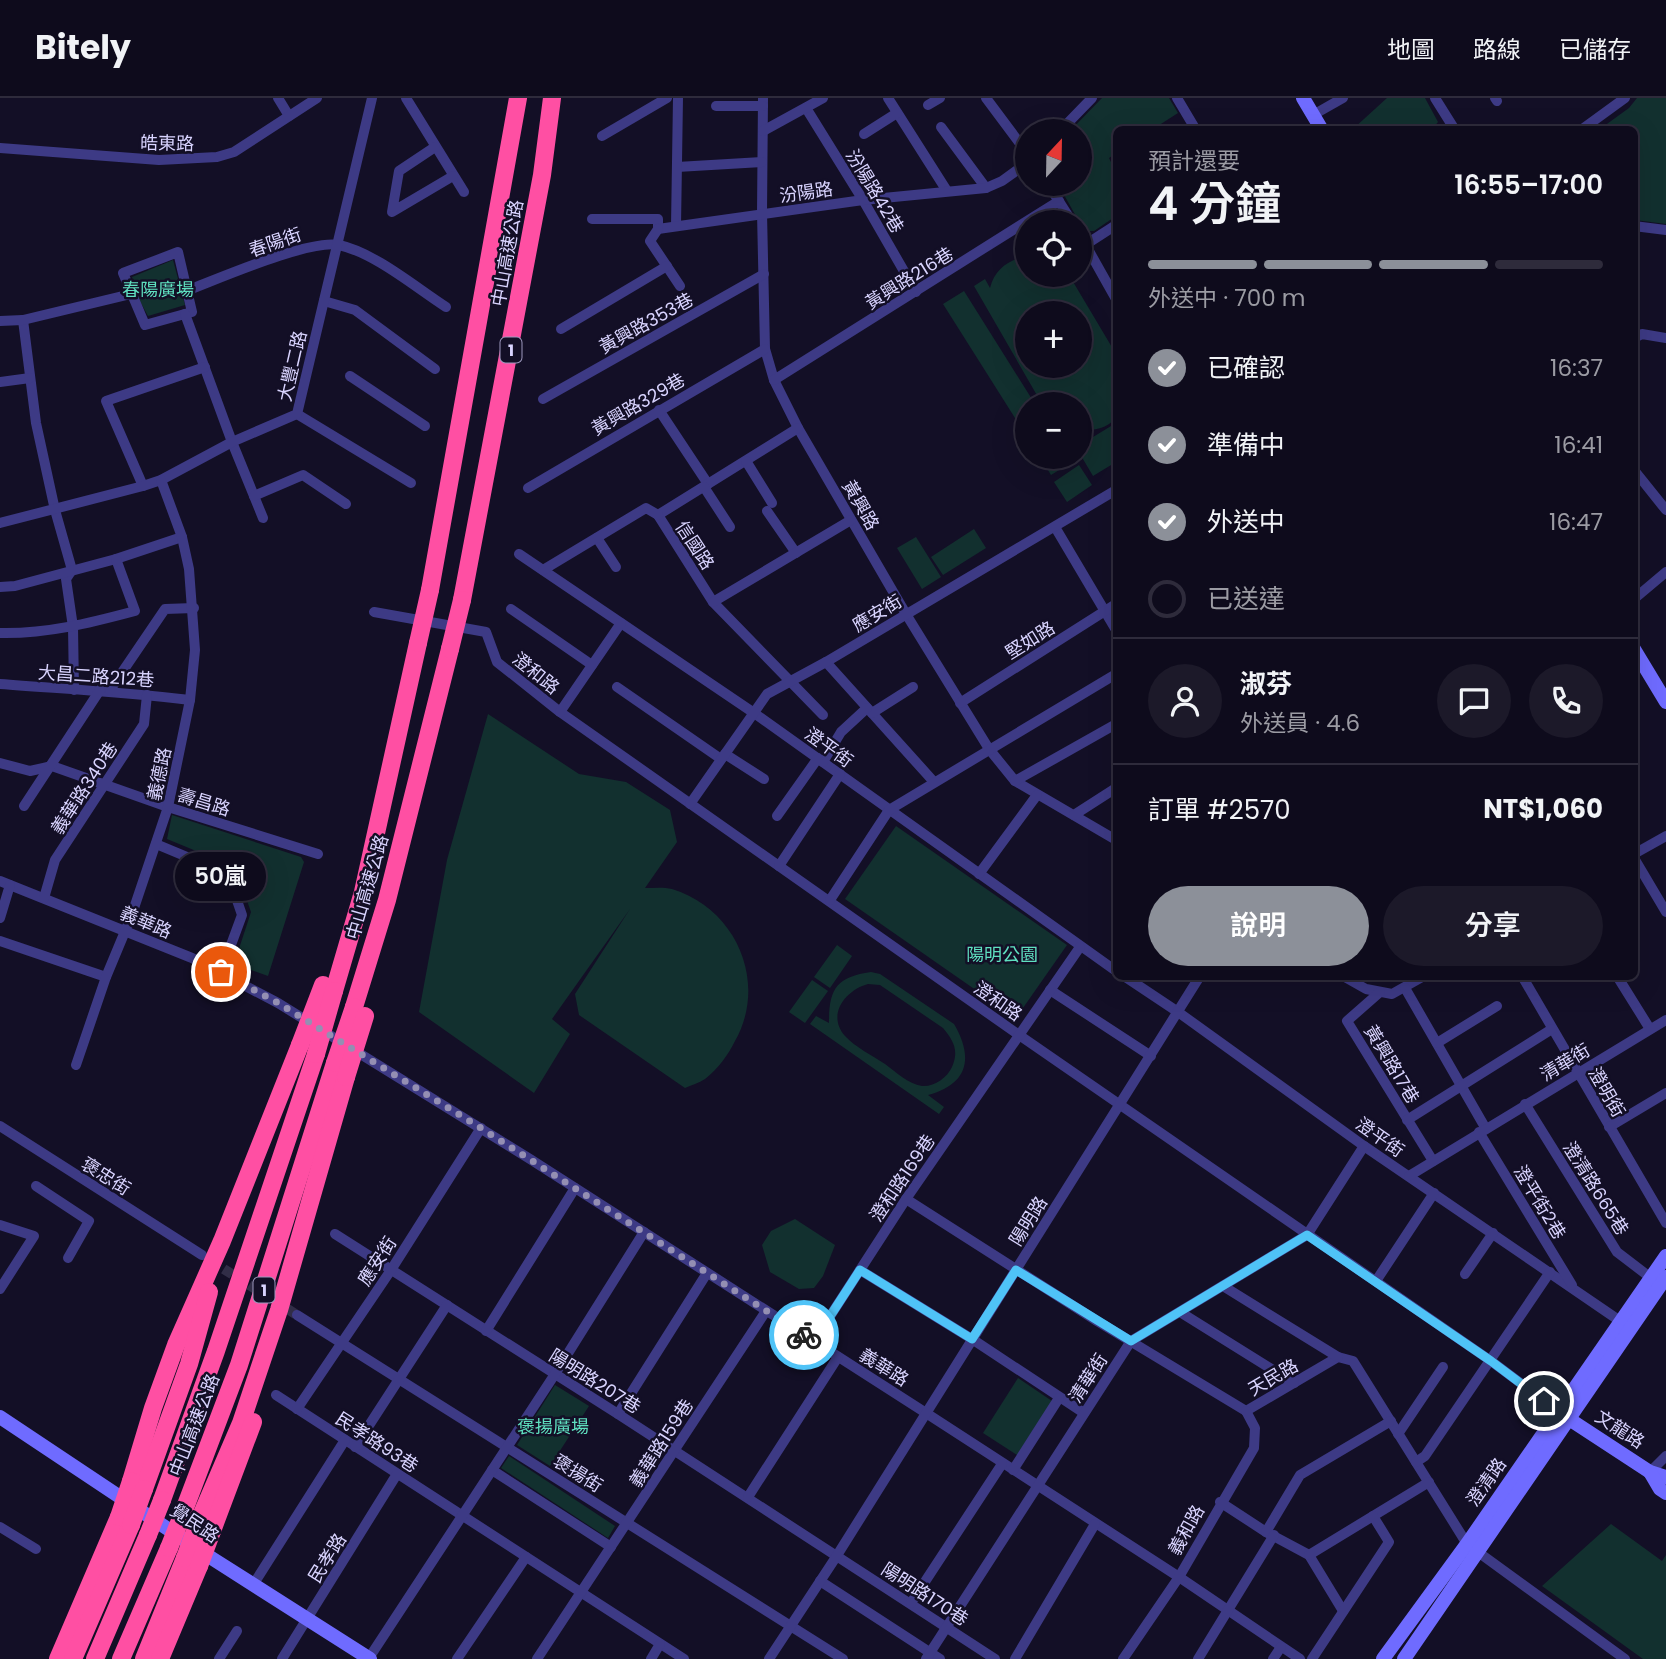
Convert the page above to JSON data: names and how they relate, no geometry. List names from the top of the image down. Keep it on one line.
{"streets":{"highway":["中山高速公路","1"],"main road":["文龍路","澄清路","覺民路"],"street":["皓東路","汾陽路42巷","汾陽路","春陽街","黃興路216巷","黃興路353巷","大豐二路","黃興路329巷","黃興路","信國路","應安街","堅如路","澄和路","大昌二路212巷","澄平街","義德路","義華路340巷","壽昌路","義華路","清華街","黃興路17巷","澄明街","褒忠街","澄和路169巷","澄清路665巷","澄平街2巷","陽明路","天民路","陽明路207巷","民孝路93巷","義華路159巷","褒揚街","義和路","民孝路","陽明路170巷"]},"crossings":[["汾陽路42巷","汾陽路"],["汾陽路42巷","黃興路216巷"],["汾陽路","黃興路"],["春陽街","大豐二路"],["黃興路216巷","黃興路"],["黃興路353巷","黃興路"],["大豐二路","義德路"],["黃興路329巷","黃興路"],["黃興路","信國路"],["黃興路","應安街"],["黃興路","堅如路"],["信國路","應安街"],["應安街","澄和路"],["應安街","澄平街"],["應安街","義華路"],["應安街","陽明路207巷"],["應安街","民孝路93巷"],["應安街","褒揚街"],["澄和路","清華街"],["澄和路","澄和路169巷"],["澄和路","陽明路"],["澄和路","文龍路"],["澄和路","澄清路"],["大昌二路212巷","義德路"],["大昌二路212巷","義華路340巷"],["澄平街","清華街"],["澄平街","澄和路169巷"],["澄平街","澄平街2巷"],["澄平街","陽明路"],["澄平街","澄清路"],["義德路","壽昌路"],["義德路","義華路"],["義華路340巷","壽昌路"],["義華路340巷","義華路"],["義華路","清華街"],["義華路","澄和路169巷"],["義華路","陽明路"],["義華路","義華路159巷"],["義華路","義和路"],["清華街","黃興路17巷"],["清華街","澄明街"],["清華街","澄清路665巷"],["清華街","澄平街2巷"],["清華街","天民路"],["清華街","陽明路170巷"],["澄和路169巷","天民路"],["澄清路665巷","澄清路"],["陽明路","天民路"],["陽明路","陽明路207巷"],["陽明路","褒揚街"],["陽明路","陽明路170巷"],["天民路","義和路"],["陽明路207巷","義華路159巷"],["陽明路207巷","陽明路170巷"],["文龍路","澄清路"],["民孝路93巷","義華路159巷"],["民孝路93巷","民孝路"],["義華路159巷","褒揚街"],["覺民路","民孝路"]],"parks":["春陽廣場","陽明公園","褒揚廣場"],"places":["50嵐"],"north":"top","page":{"header":"Bitely","nav":["地圖","路線","已儲存"],"map_buttons":["+","−"],"heading":["4 分鐘","預計還要","16:55–17:00"],"panel":["淑芬","外送員 · 4.6","訂單 #2570","NT$1,060"],"bar":"外送中 · 700 m","list":[["已確認","16:37"],["準備中","16:41"],["外送中","16:47"],"已送達"],"bubble":"50嵐","buttons":["說明","分享"]}}
